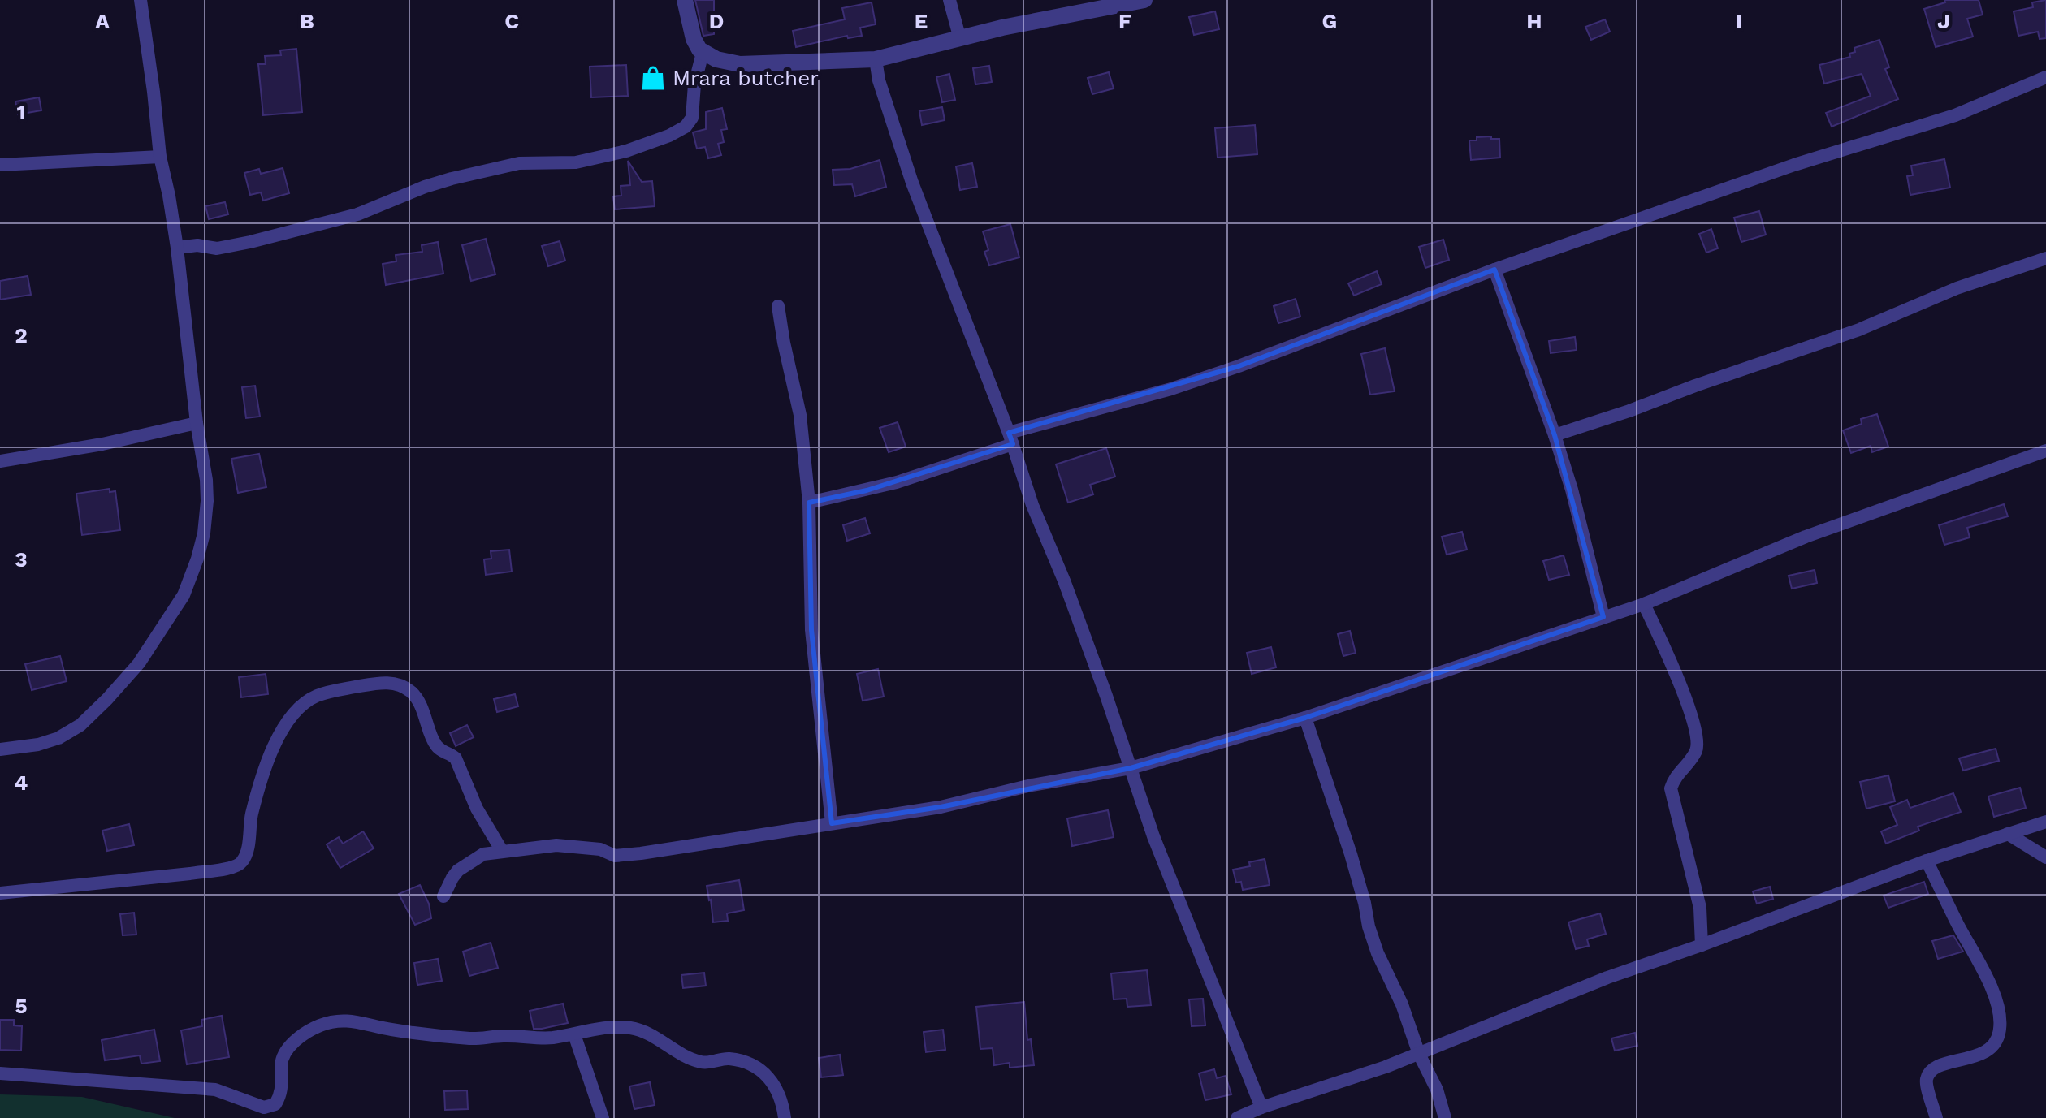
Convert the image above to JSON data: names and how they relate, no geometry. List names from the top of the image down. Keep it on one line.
{"places":{"shop":["Mrara butcher"]},"grid":{"columns":["A","B","C","D","E","F","G","H","I","J"],"rows":["1","2","3","4","5"]}}
